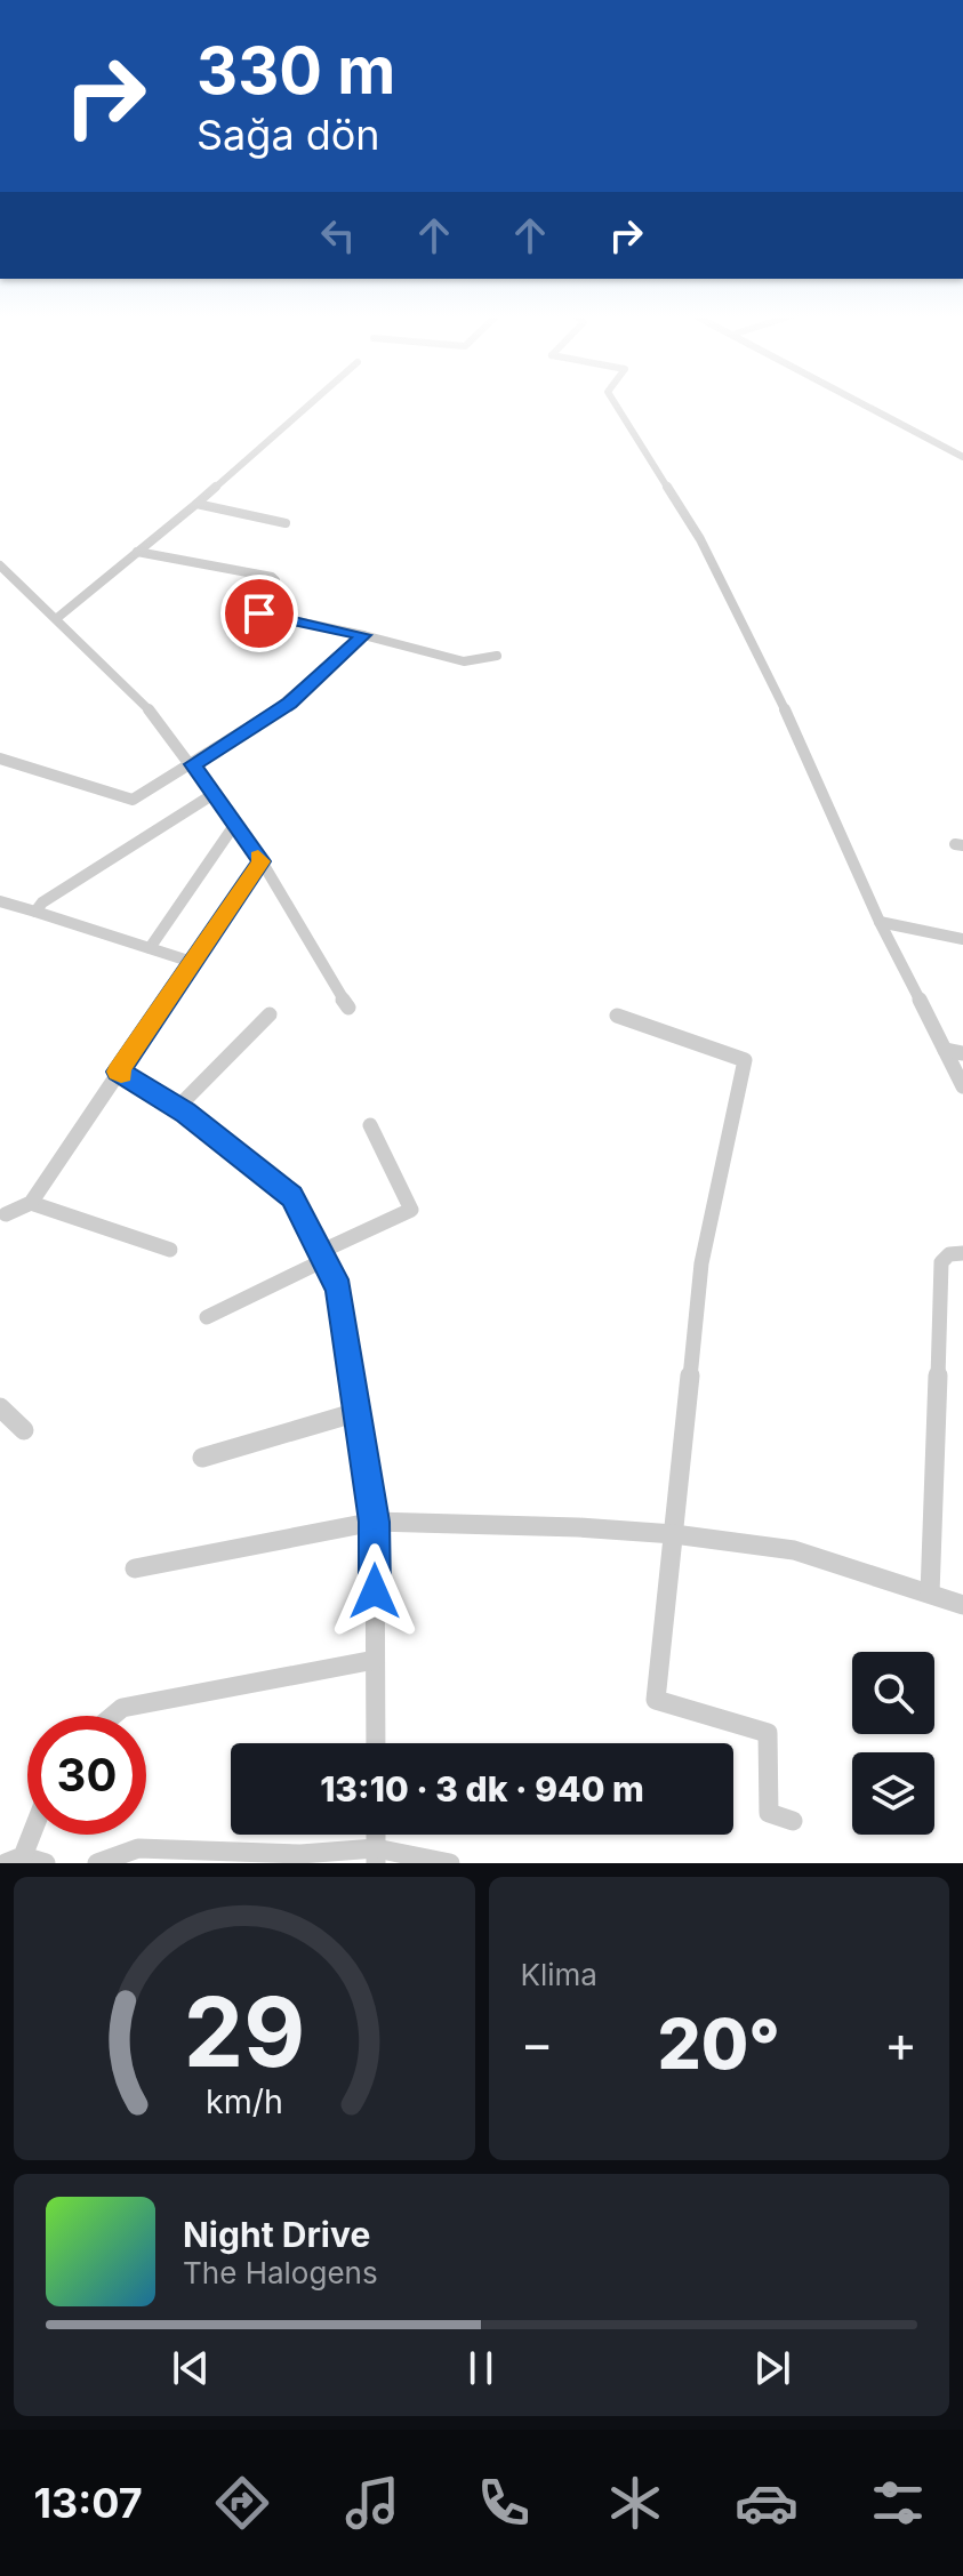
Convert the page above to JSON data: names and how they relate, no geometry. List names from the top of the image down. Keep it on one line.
{"page":{"turn":["330 m","Sağa dön"],"limit":"30","trip":"13:10 · 3 dk · 940 m","tile":"Klima","heat":["−","20°","+"],"song":["Night Drive","The Halogens"],"tabs":"13:07","gauge":["29","km/h"]}}
